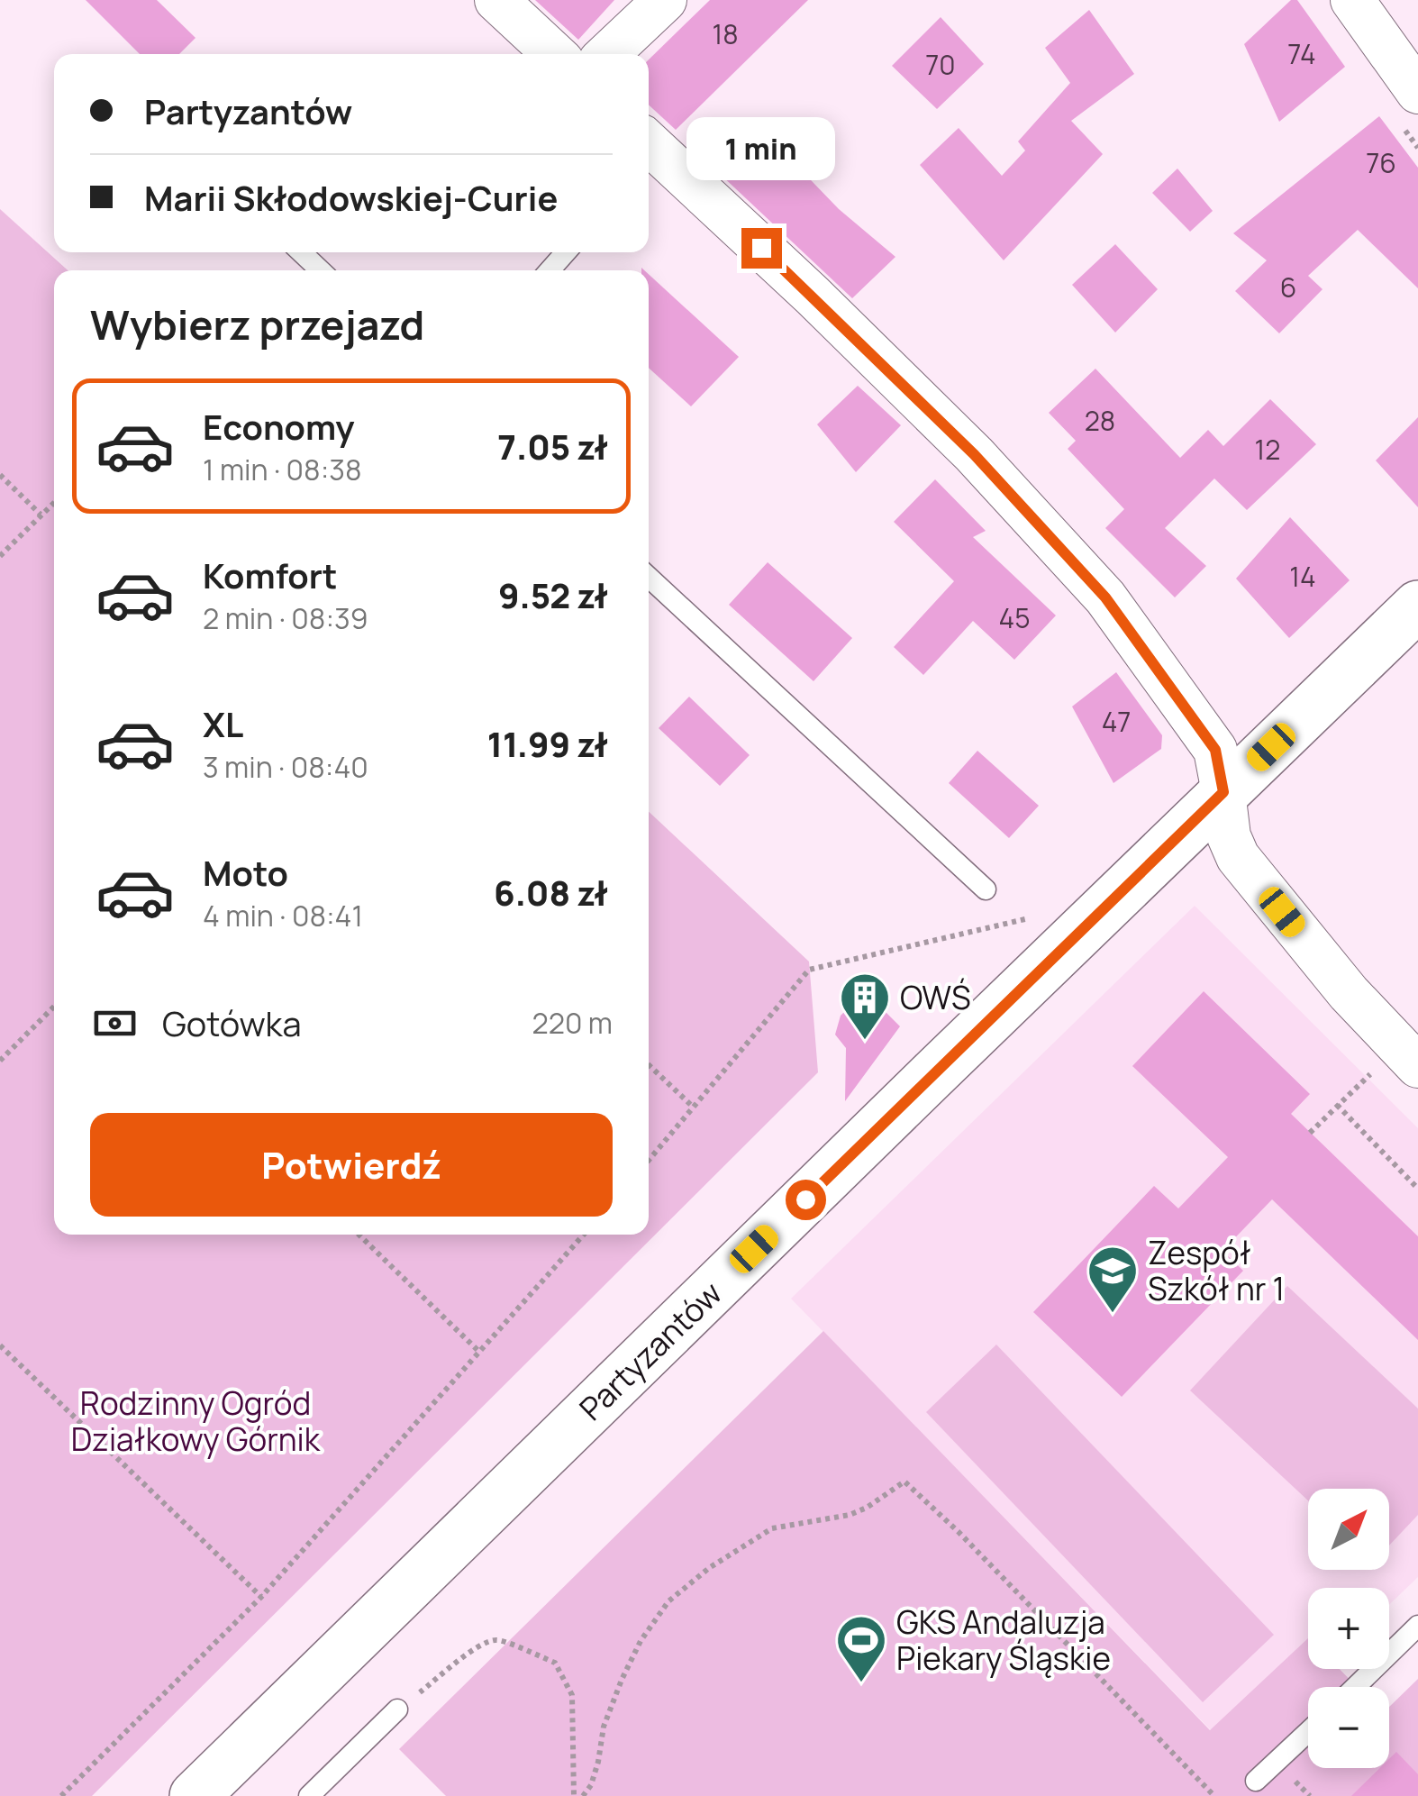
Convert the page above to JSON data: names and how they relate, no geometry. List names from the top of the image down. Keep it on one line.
{"streets":{"street":["Partyzantów"]},"parks":["Rodzinny Ogród Działkowy Górnik"],"places":{"building":["OWŚ"],"school or university":["Zespół Szkół nr 1"],"sports":["GKS Andaluzja Piekary Śląskie"]},"house_numbers":["18","74","70","76","6","28","12","14","45","47"],"north":"top right","page":{"banner":["Partyzantów","Marii Skłodowskiej-Curie"],"bubble":"1 min","heading":"Wybierz przejazd","list":[{"name":"Economy","note":"1 min · 08:38","value":"7.05 zł"},{"name":"Komfort","note":"2 min · 08:39","value":"9.52 zł"},{"name":"XL","note":"3 min · 08:40","value":"11.99 zł"},{"name":"Moto","note":"4 min · 08:41","value":"6.08 zł"}],"pay":["Gotówka","220 m"],"buttons":"Potwierdź","map_buttons":["+","−"]}}
